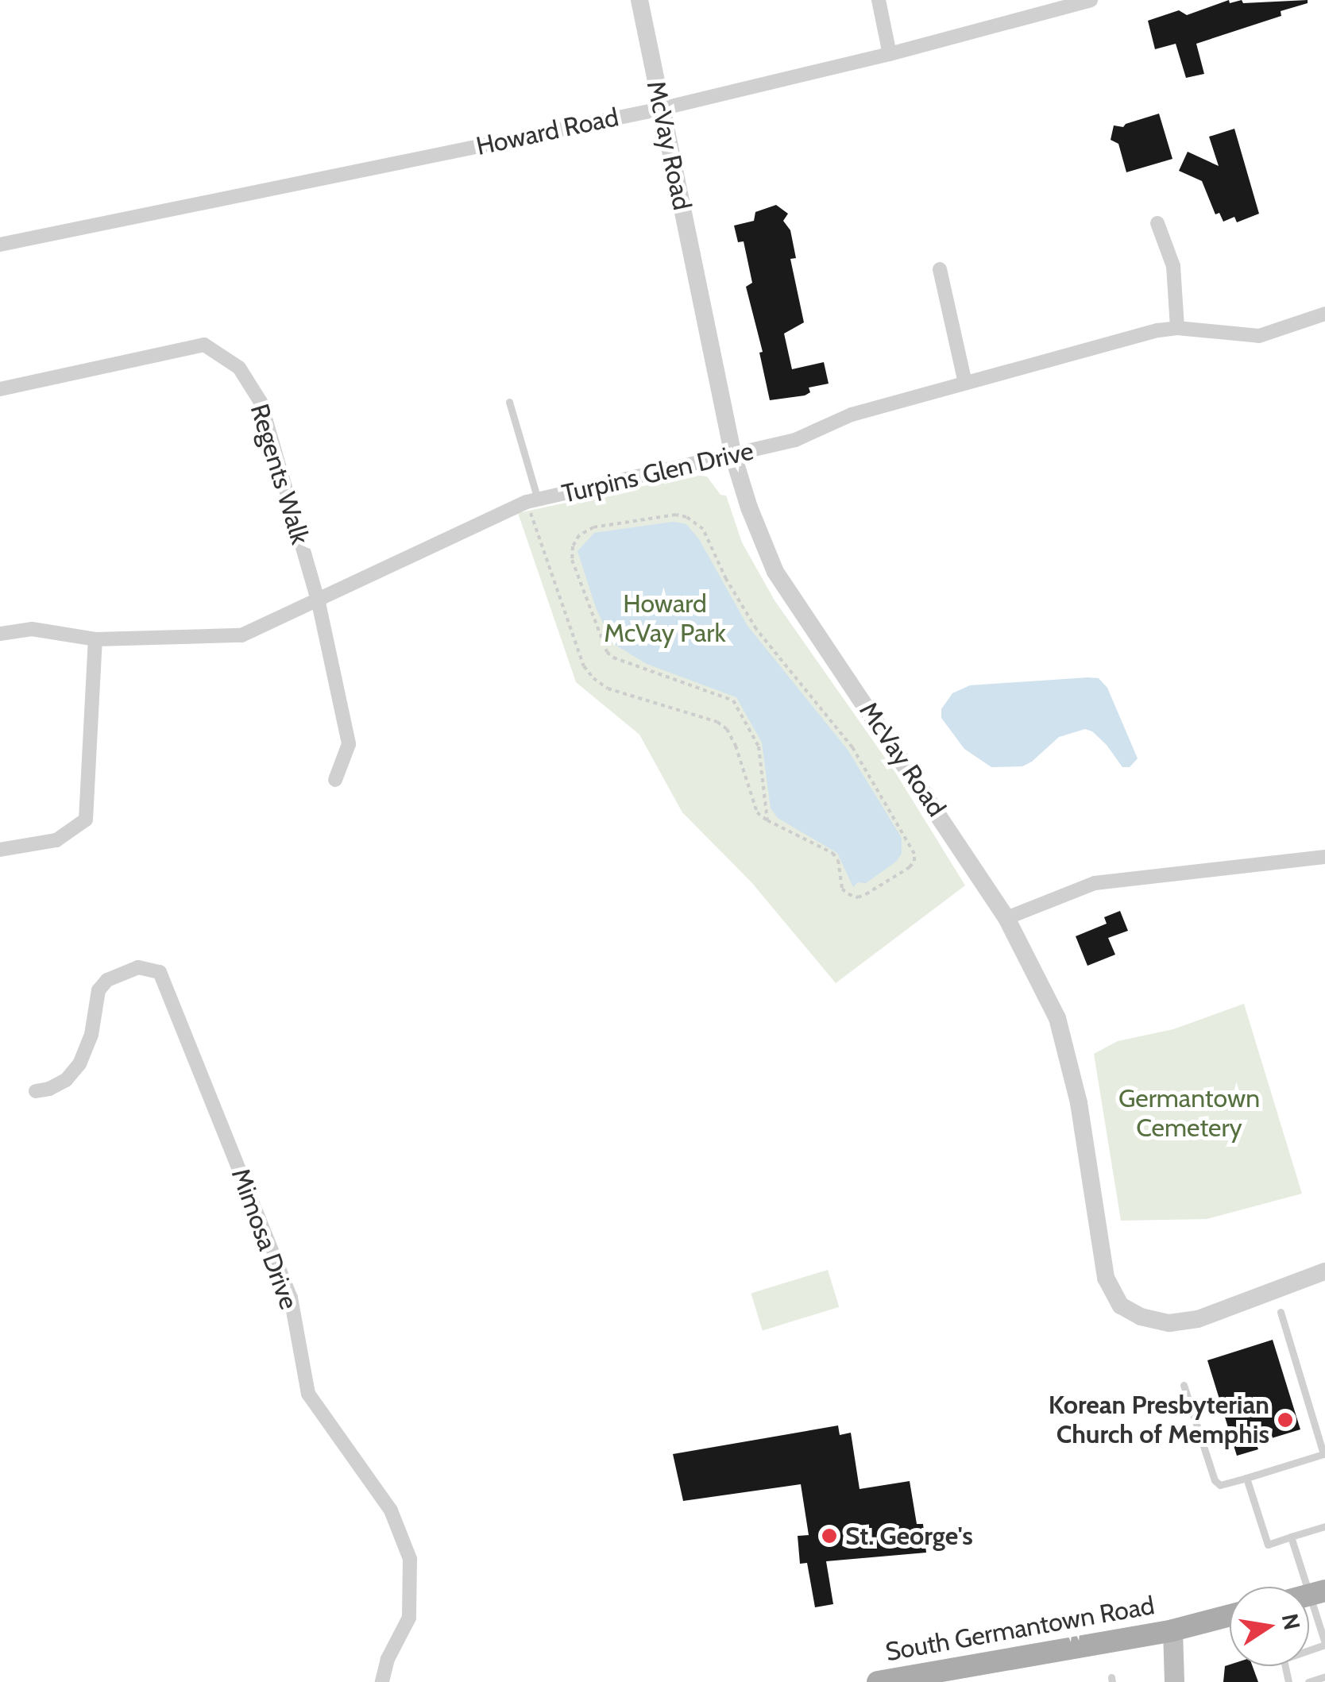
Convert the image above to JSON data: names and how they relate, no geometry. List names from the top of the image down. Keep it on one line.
{"streets":{"main road":["South Germantown Road"],"street":["Howard Road","McVay Road","Turpins Glen Drive","Regents Walk","Mimosa Drive"]},"crossings":[["Howard Road","McVay Road"],["McVay Road","Turpins Glen Drive"],["Turpins Glen Drive","Regents Walk"]],"parks":["Howard McVay Park","Germantown Cemetery"],"places":["Korean Presbyterian Church of Memphis","St. George's"],"north":"right"}
